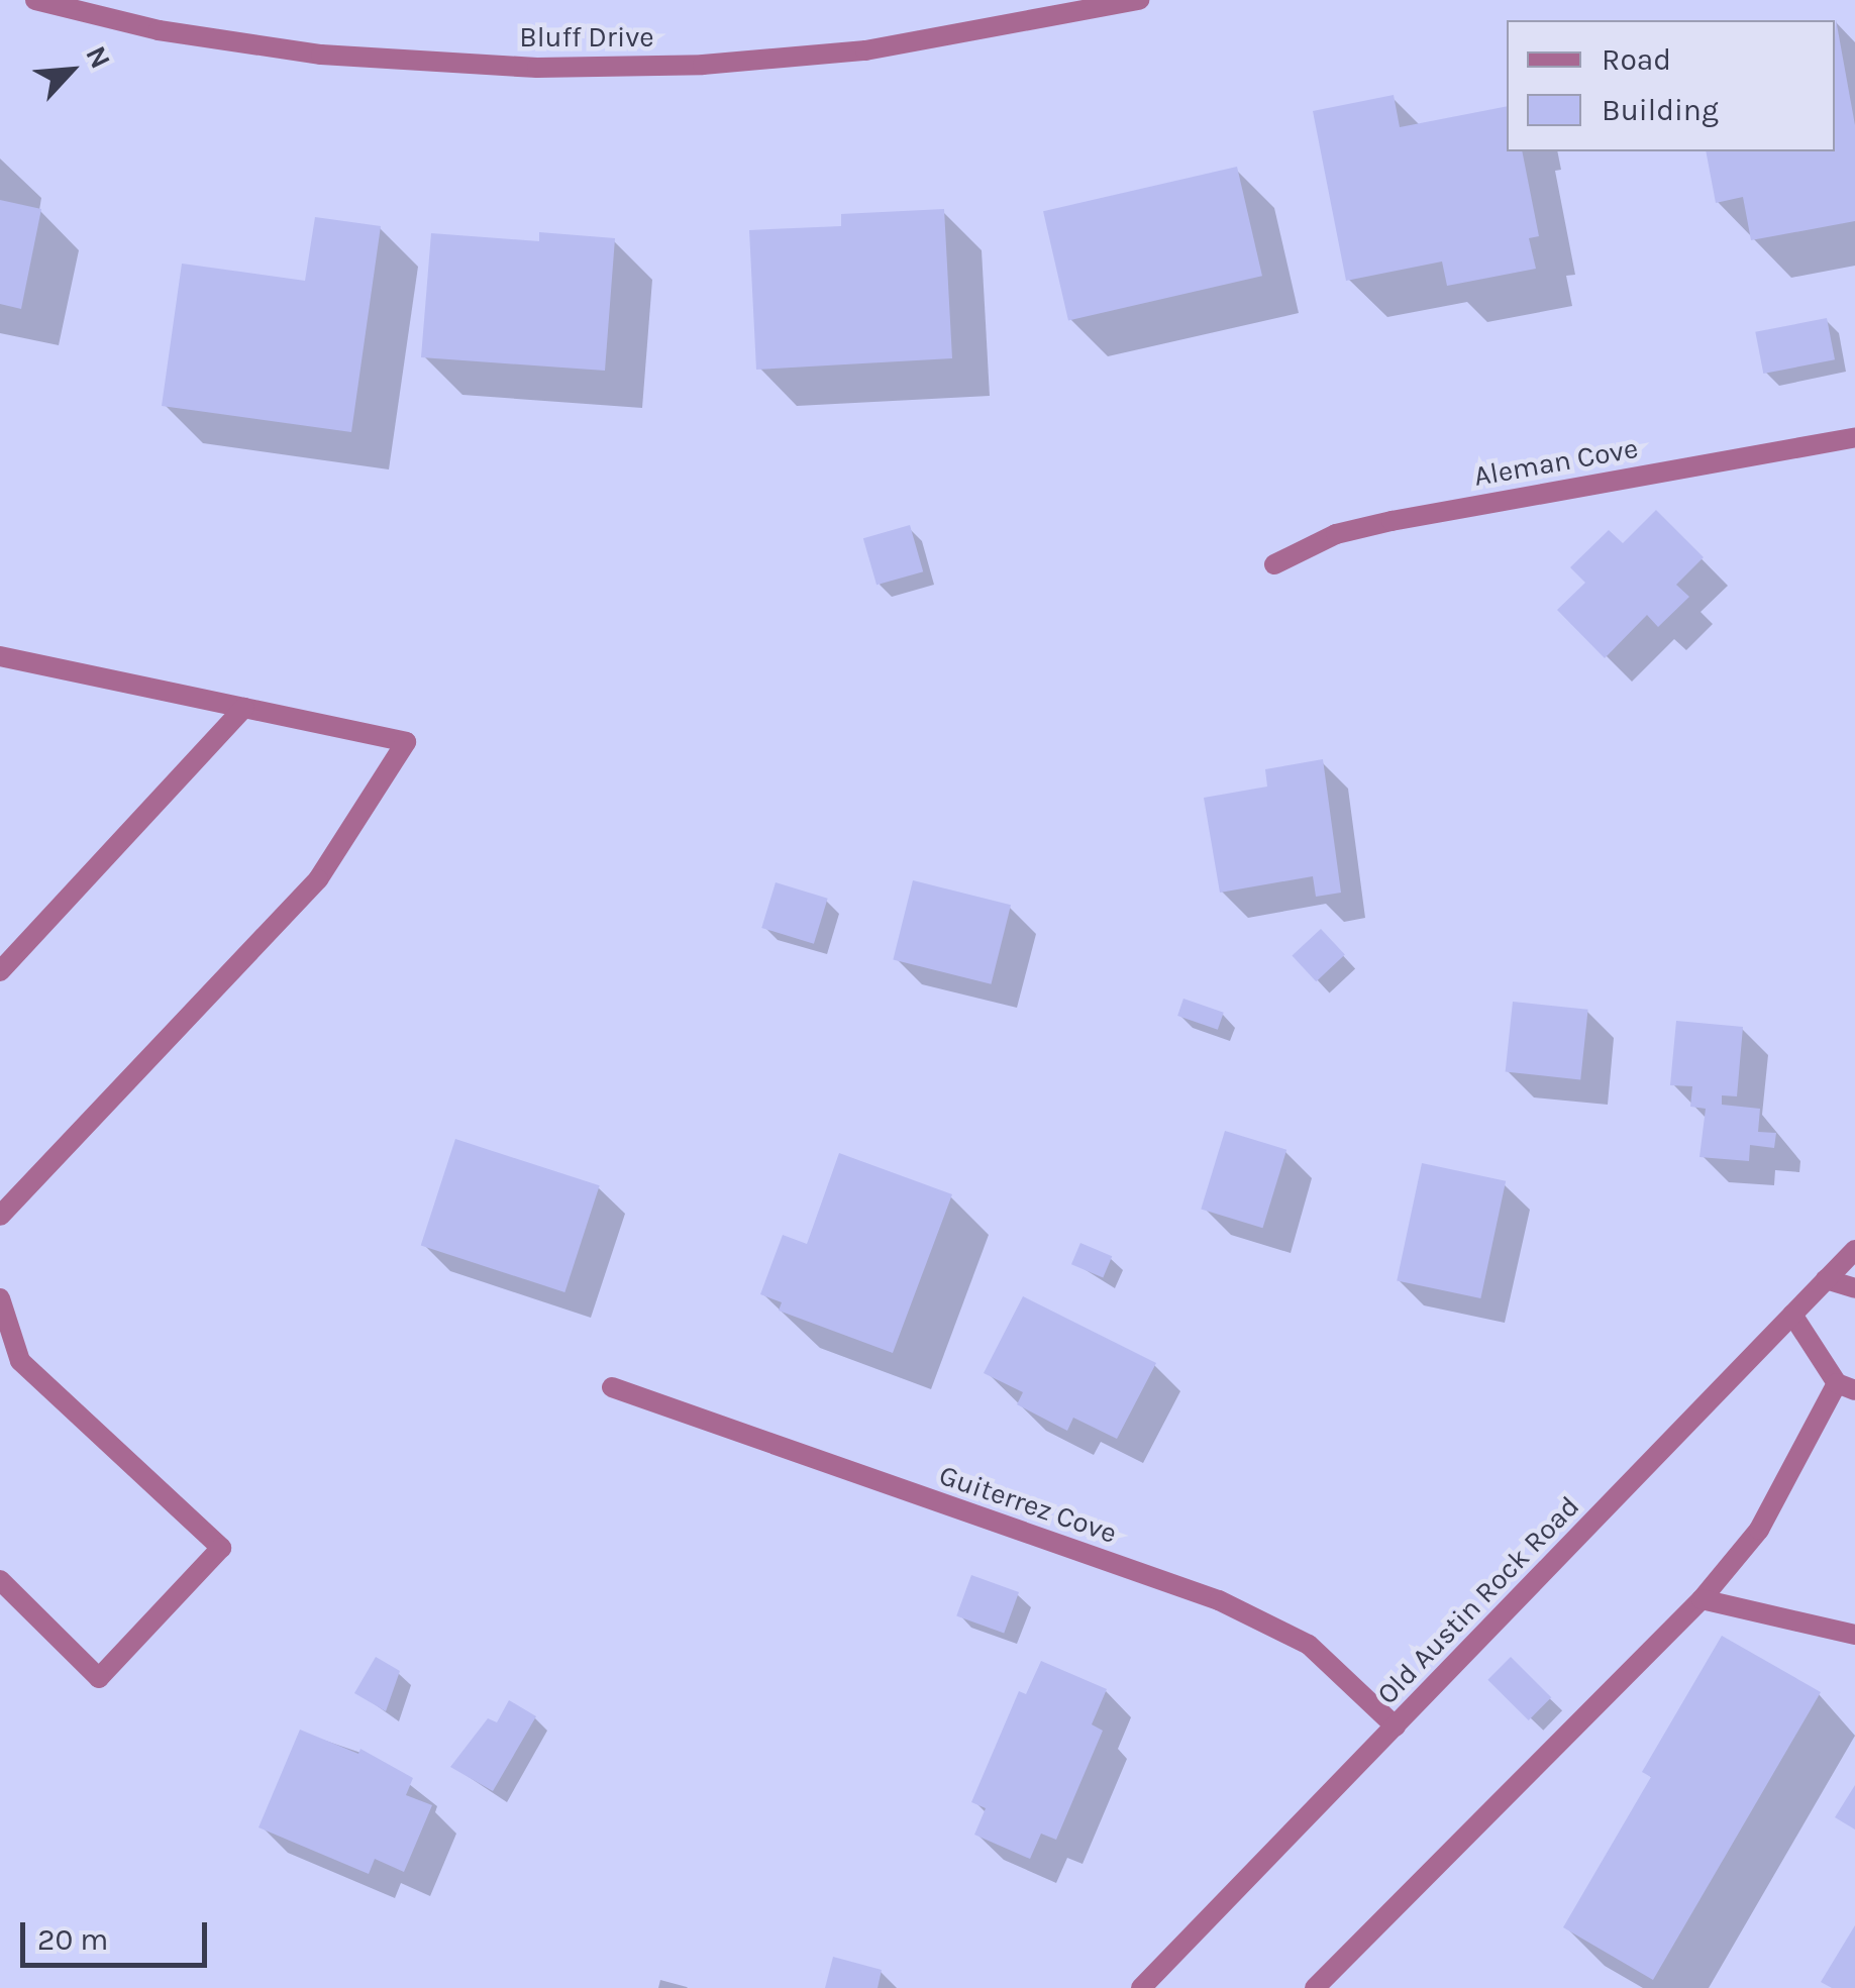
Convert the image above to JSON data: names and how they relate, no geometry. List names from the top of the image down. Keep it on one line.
{"streets":{"street":["Bluff Drive","Aleman Cove","Guiterrez Cove","Old Austin Rock Road"]},"crossings":[["Guiterrez Cove","Old Austin Rock Road"]],"legend":["Road","Building"],"scale_bar":"20 m","north":"top right"}
